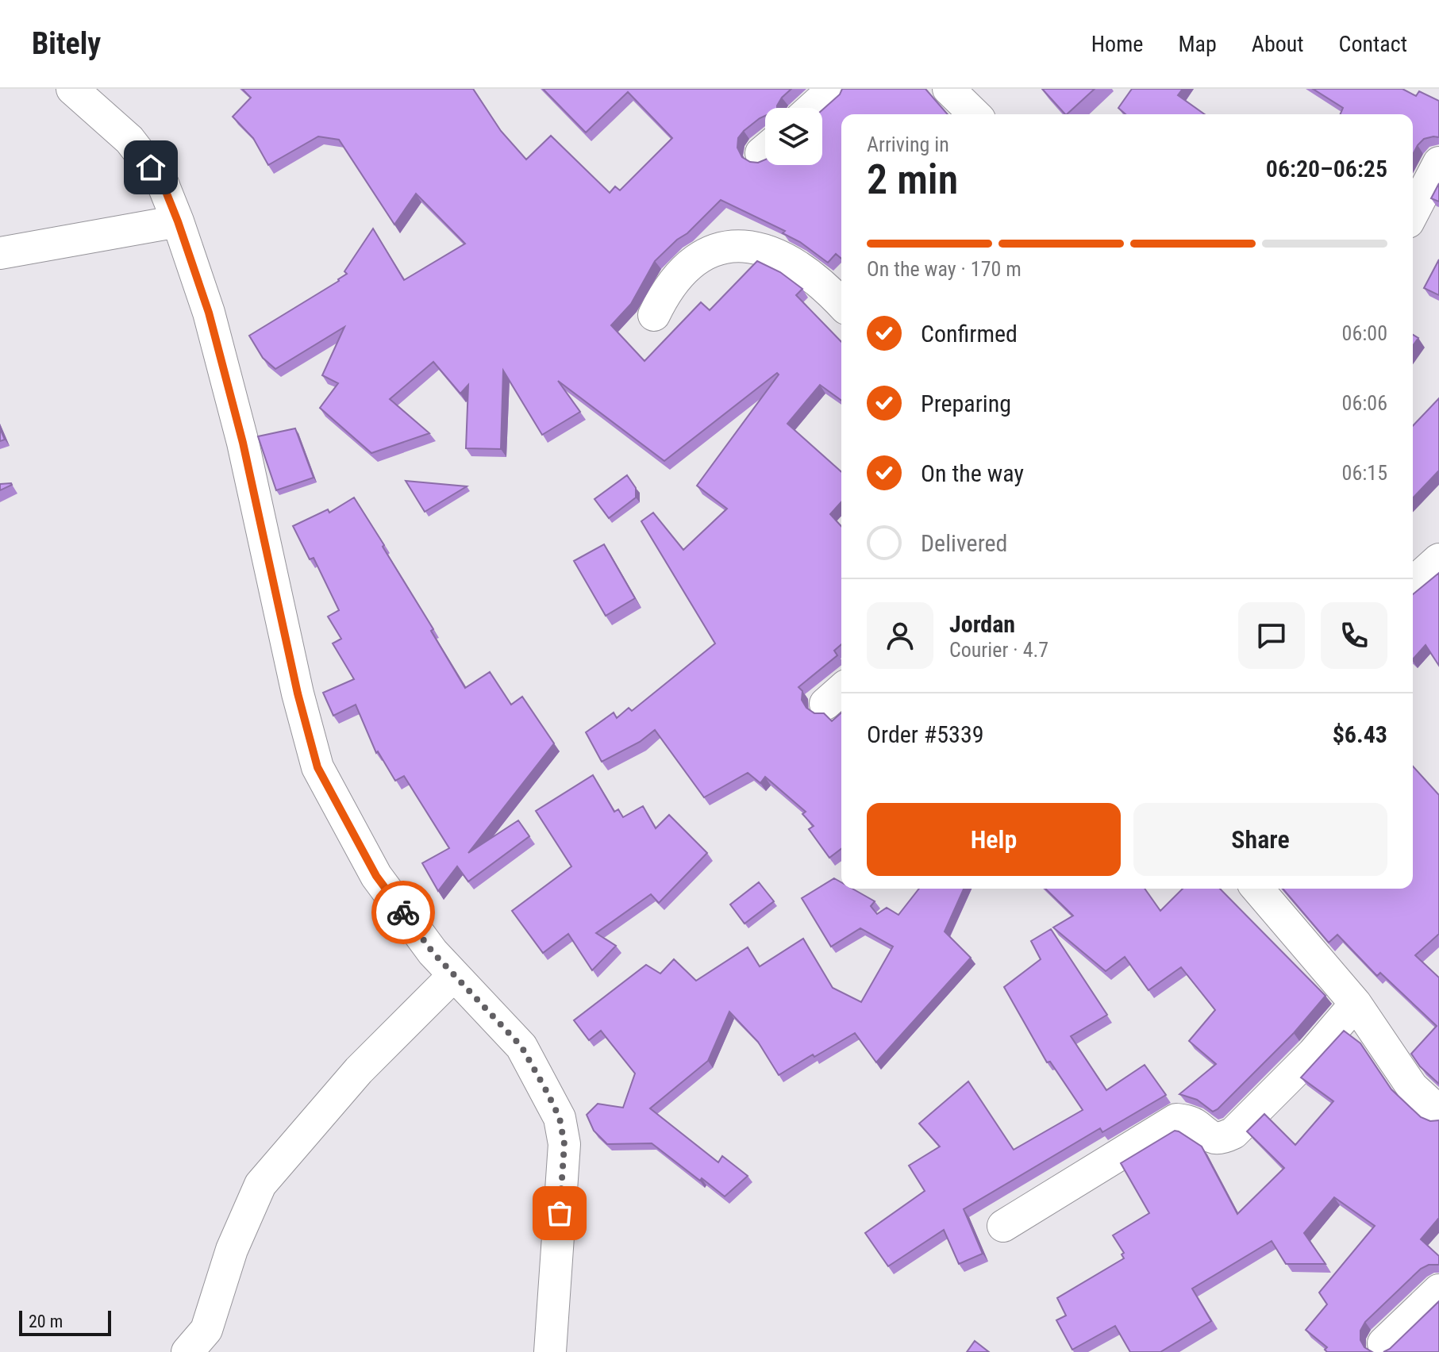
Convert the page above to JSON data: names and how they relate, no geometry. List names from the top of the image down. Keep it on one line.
{"scale_bar":"20 m","page":{"header":"Bitely","nav":["Home","Map","About","Contact"],"heading":["2 min","Arriving in","06:20–06:25"],"panel":["Jordan","Courier · 4.7","Order #5339","$6.43"],"bar":"On the way · 170 m","list":[["Confirmed","06:00"],["Preparing","06:06"],["On the way","06:15"],"Delivered"],"buttons":["Help","Share"],"scale":"20 m"}}
